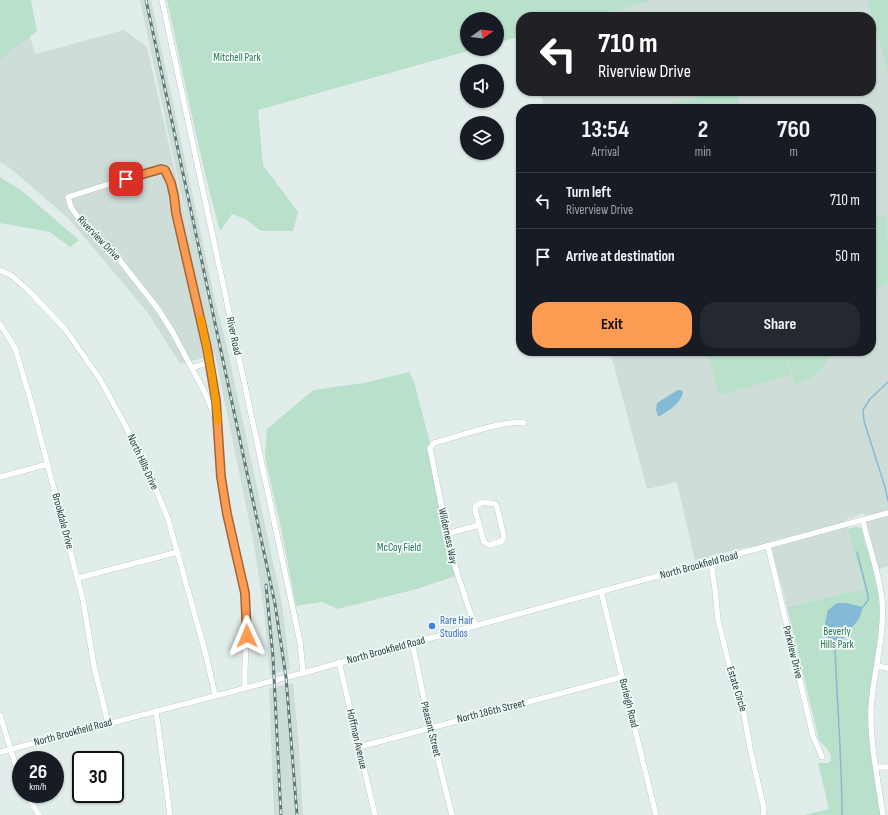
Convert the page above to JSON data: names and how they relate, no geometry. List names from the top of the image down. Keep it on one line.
{"streets":{"street":["Riverview Drive","River Road","North Hills Drive","Brookdale Drive","Wilderness Way","North Brookfield Road","Parkview Drive","Estate Circle","Burleigh Road","North 186th Street","Pleasant Street","Hoffman Avenue"]},"crossings":[["Riverview Drive","North Brookfield Road"],["River Road","North Brookfield Road"],["North Hills Drive","North Brookfield Road"],["Brookdale Drive","North Brookfield Road"],["Wilderness Way","North Brookfield Road"],["North Brookfield Road","Parkview Drive"],["North Brookfield Road","Estate Circle"],["North Brookfield Road","Burleigh Road"],["North Brookfield Road","Pleasant Street"],["North Brookfield Road","Hoffman Avenue"],["Burleigh Road","North 186th Street"],["North 186th Street","Pleasant Street"],["North 186th Street","Hoffman Avenue"]],"parks":["Mitchell Park","McCoy Field","Beverly Hills Park"],"places":["Rare Hair Studios"],"north":"right","page":{"turn":["710 m","Riverview Drive"],"eta":["13:54","Arrival","2","min","760","m"],"list":[{"name":"Turn left","note":"Riverview Drive","value":"710 m"},{"name":"Arrive at destination","value":"50 m"}],"buttons":["Exit","Share"],"speed":"26 km/h","limit":"30"}}
